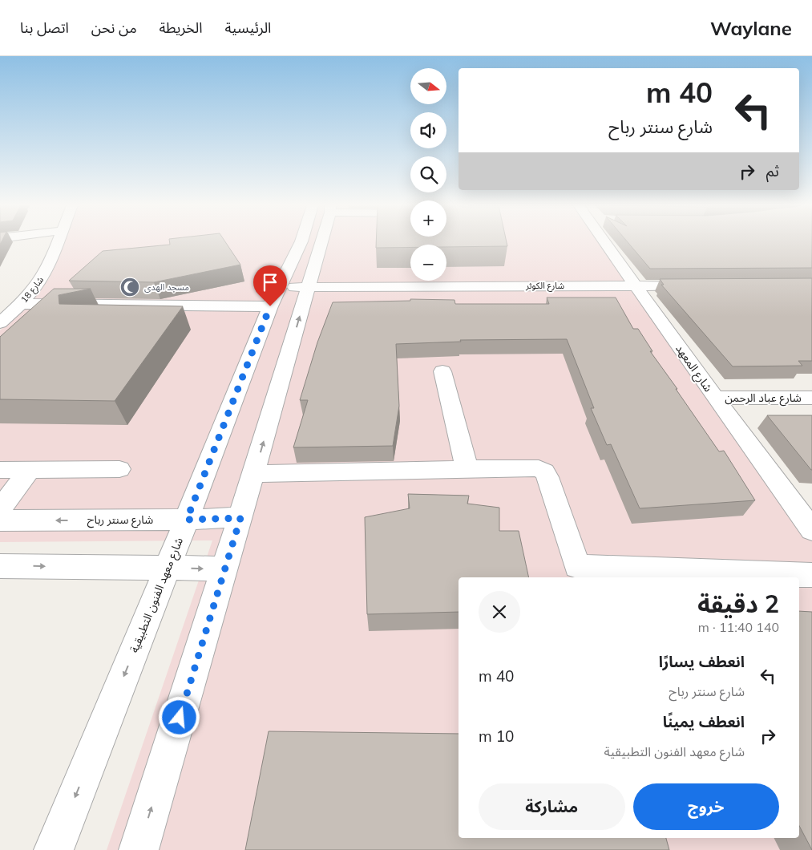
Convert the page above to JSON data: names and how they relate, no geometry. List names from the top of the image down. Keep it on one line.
{"streets":{"street":["شارع الكوثر","شارع 18","شارع المعهد","شارع عباد الرحمن","شارع سنتر رباح","شارع معهد الفنون التطبيقية"]},"crossings":[["شارع الكوثر","شارع 18"],["شارع الكوثر","شارع المعهد"],["شارع الكوثر","شارع معهد الفنون التطبيقية"],["شارع المعهد","شارع عباد الرحمن"],["شارع سنتر رباح","شارع معهد الفنون التطبيقية"]],"places":{"mosque":["مسجد الهدى"]},"north":"right","page":{"header":"Waylane","nav":["الرئيسية","الخريطة","من نحن","اتصل بنا"],"map_buttons":["+","−"],"turn":["40 m","شارع سنتر رباح"],"then":"ثم","heading":["2 دقيقة","140 m · 11:40"],"list":[{"name":"انعطف يسارًا","note":"شارع سنتر رباح","value":"40 m"},{"name":"انعطف يمينًا","note":"شارع معهد الفنون التطبيقية","value":"10 m"}],"buttons":["خروج","مشاركة"]}}
